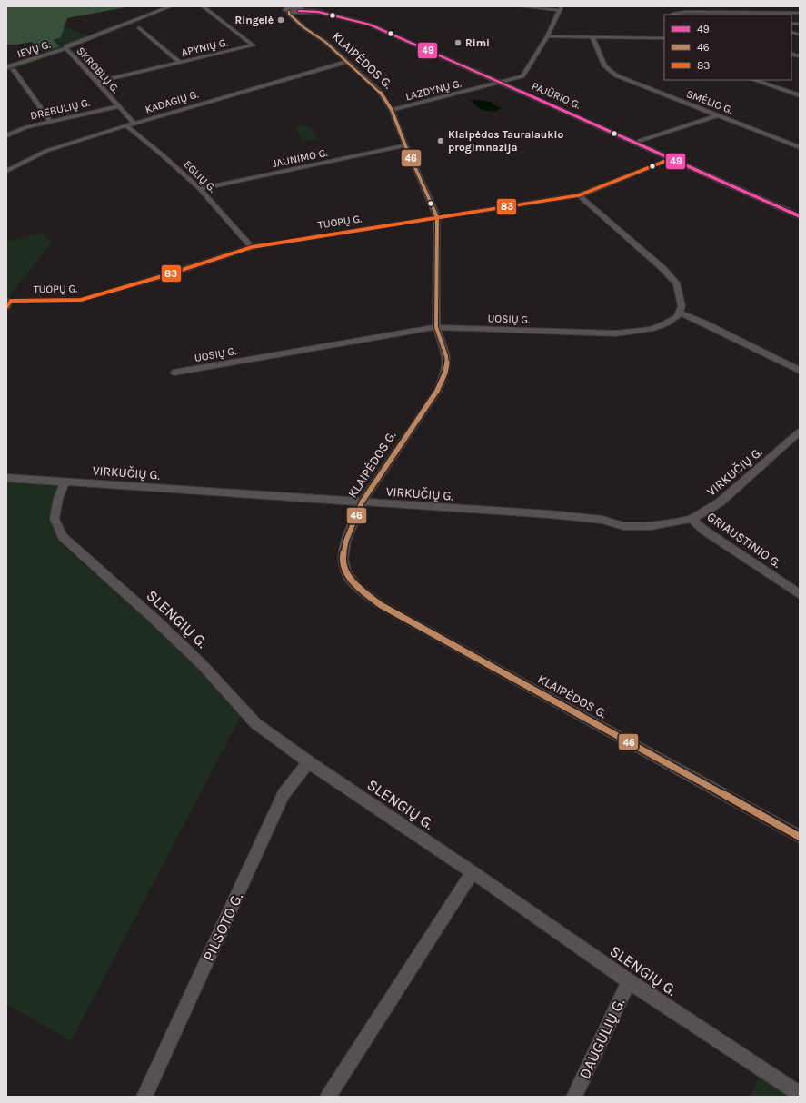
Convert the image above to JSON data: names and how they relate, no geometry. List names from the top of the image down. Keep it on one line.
{"streets":{"main road":["PAJŪRIO G."],"street":["APYNIŲ G.","IEVŲ G.","KLAIPĖDOS G.","SKROBLŲ G.","LAZDYNŲ G.","KADAGIŲ G.","SMĖLIO G.","DREBULIŲ G.","JAUNIMO G.","EGLIŲ G.","TUOPŲ G.","UOSIŲ G.","VIRKUČIŲ G.","GRIAUSTINIO G.","SLENGIŲ G.","PILSOTO G.","DAUGULIŲ G."]},"crossings":[["APYNIŲ G.","SKROBLŲ G."],["IEVŲ G.","SKROBLŲ G."],["KLAIPĖDOS G.","LAZDYNŲ G."],["KLAIPĖDOS G.","PAJŪRIO G."],["KLAIPĖDOS G.","KADAGIŲ G."],["KLAIPĖDOS G.","JAUNIMO G."],["KLAIPĖDOS G.","TUOPŲ G."],["KLAIPĖDOS G.","UOSIŲ G."],["KLAIPĖDOS G.","VIRKUČIŲ G."],["SKROBLŲ G.","KADAGIŲ G."],["SKROBLŲ G.","DREBULIŲ G."],["LAZDYNŲ G.","PAJŪRIO G."],["PAJŪRIO G.","TUOPŲ G."],["KADAGIŲ G.","EGLIŲ G."],["JAUNIMO G.","EGLIŲ G."],["EGLIŲ G.","TUOPŲ G."],["VIRKUČIŲ G.","GRIAUSTINIO G."],["VIRKUČIŲ G.","SLENGIŲ G."],["SLENGIŲ G.","PILSOTO G."],["SLENGIŲ G.","DAUGULIŲ G."]],"places":["Ringelė","Rimi","Klaipėdos Tauralaukio progimnazija"],"lines":["transit line 49","transit line 46","transit line 83"],"legend":["49","46","83"]}
